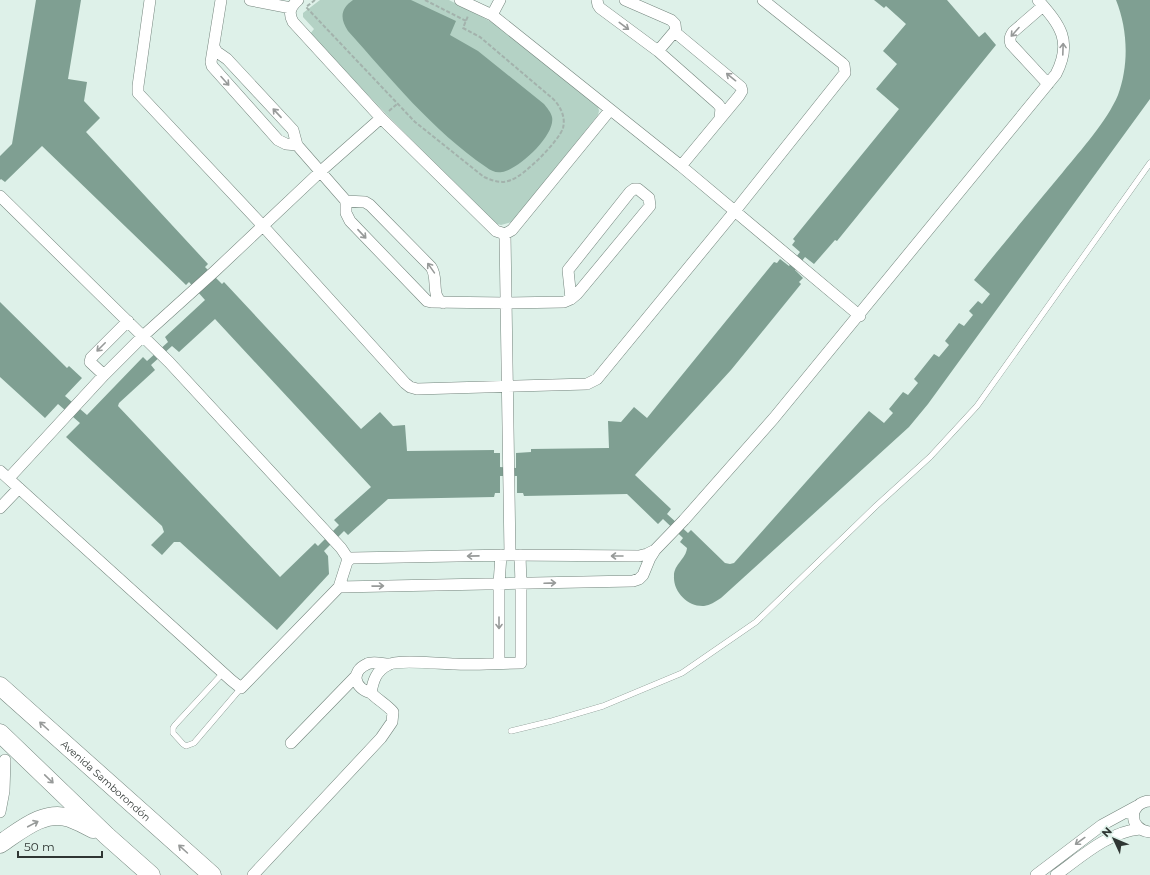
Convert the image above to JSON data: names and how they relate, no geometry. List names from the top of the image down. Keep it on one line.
{"streets":{"highway":["Avenida Samborondón"]},"scale_bar":"50 m","north":"top left"}
